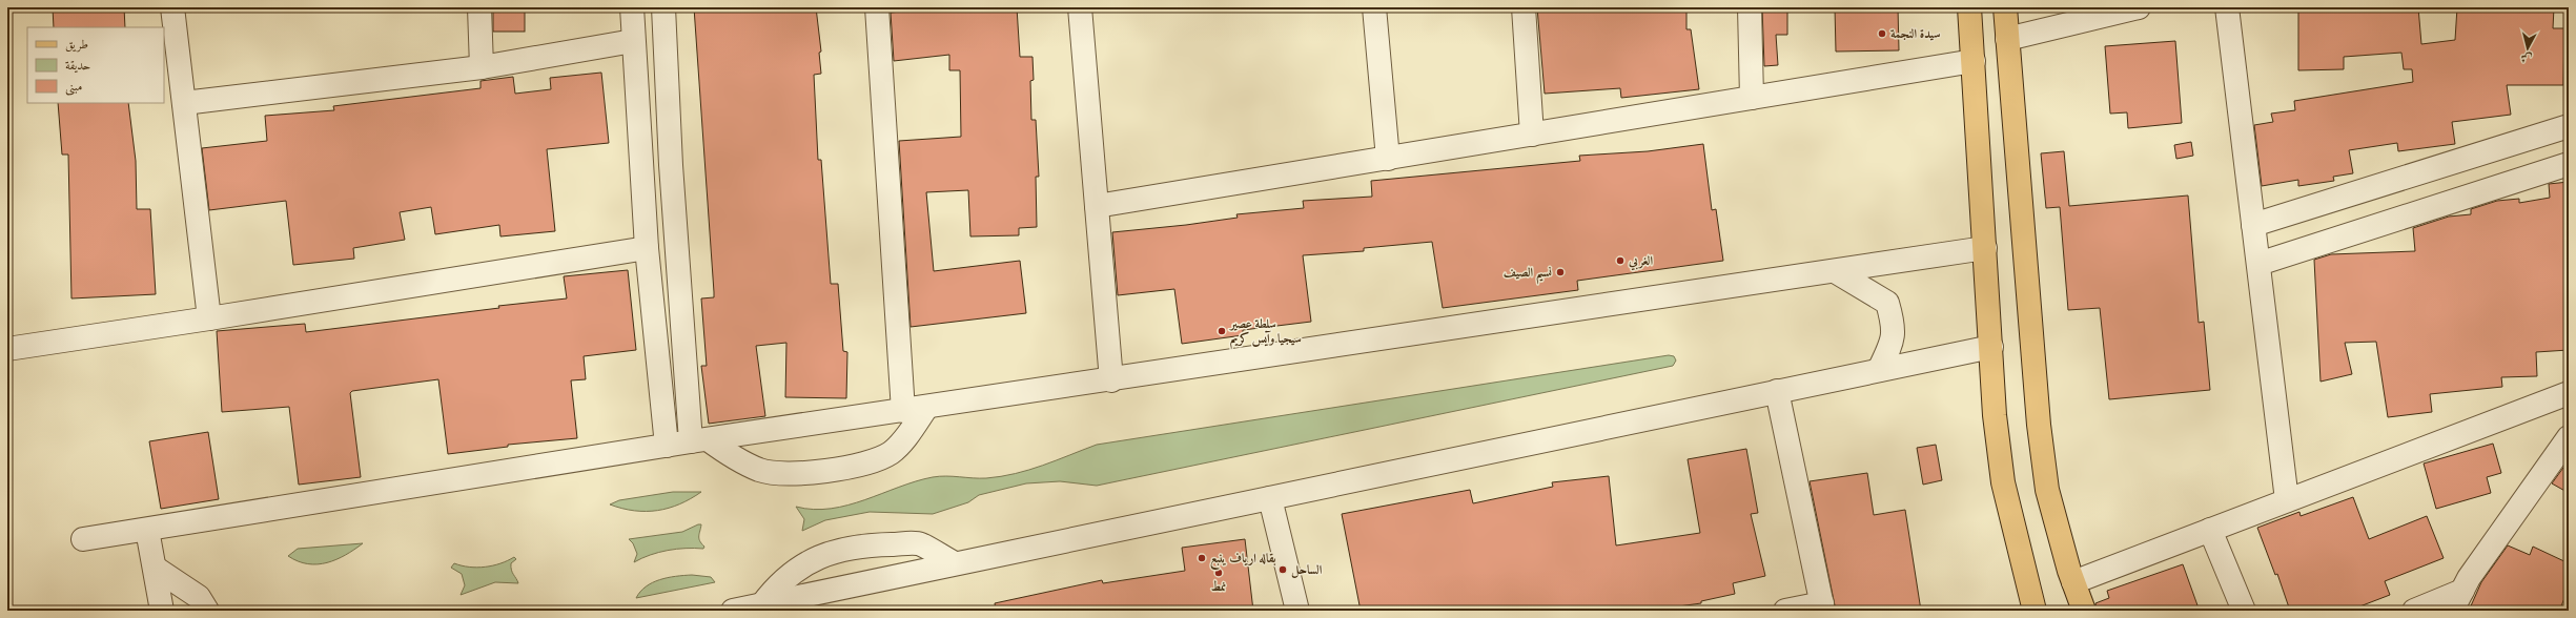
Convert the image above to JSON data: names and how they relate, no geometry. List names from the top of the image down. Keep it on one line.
{"places":["سيدة النجمة","الغربي","نسيم الصيف","سلطة عصير سيجيا وآيس كريم","بقاله ارياف ينبع","الساحل","نمط"],"legend":["طريق","حديقة","مبنى"],"north":"bottom"}
